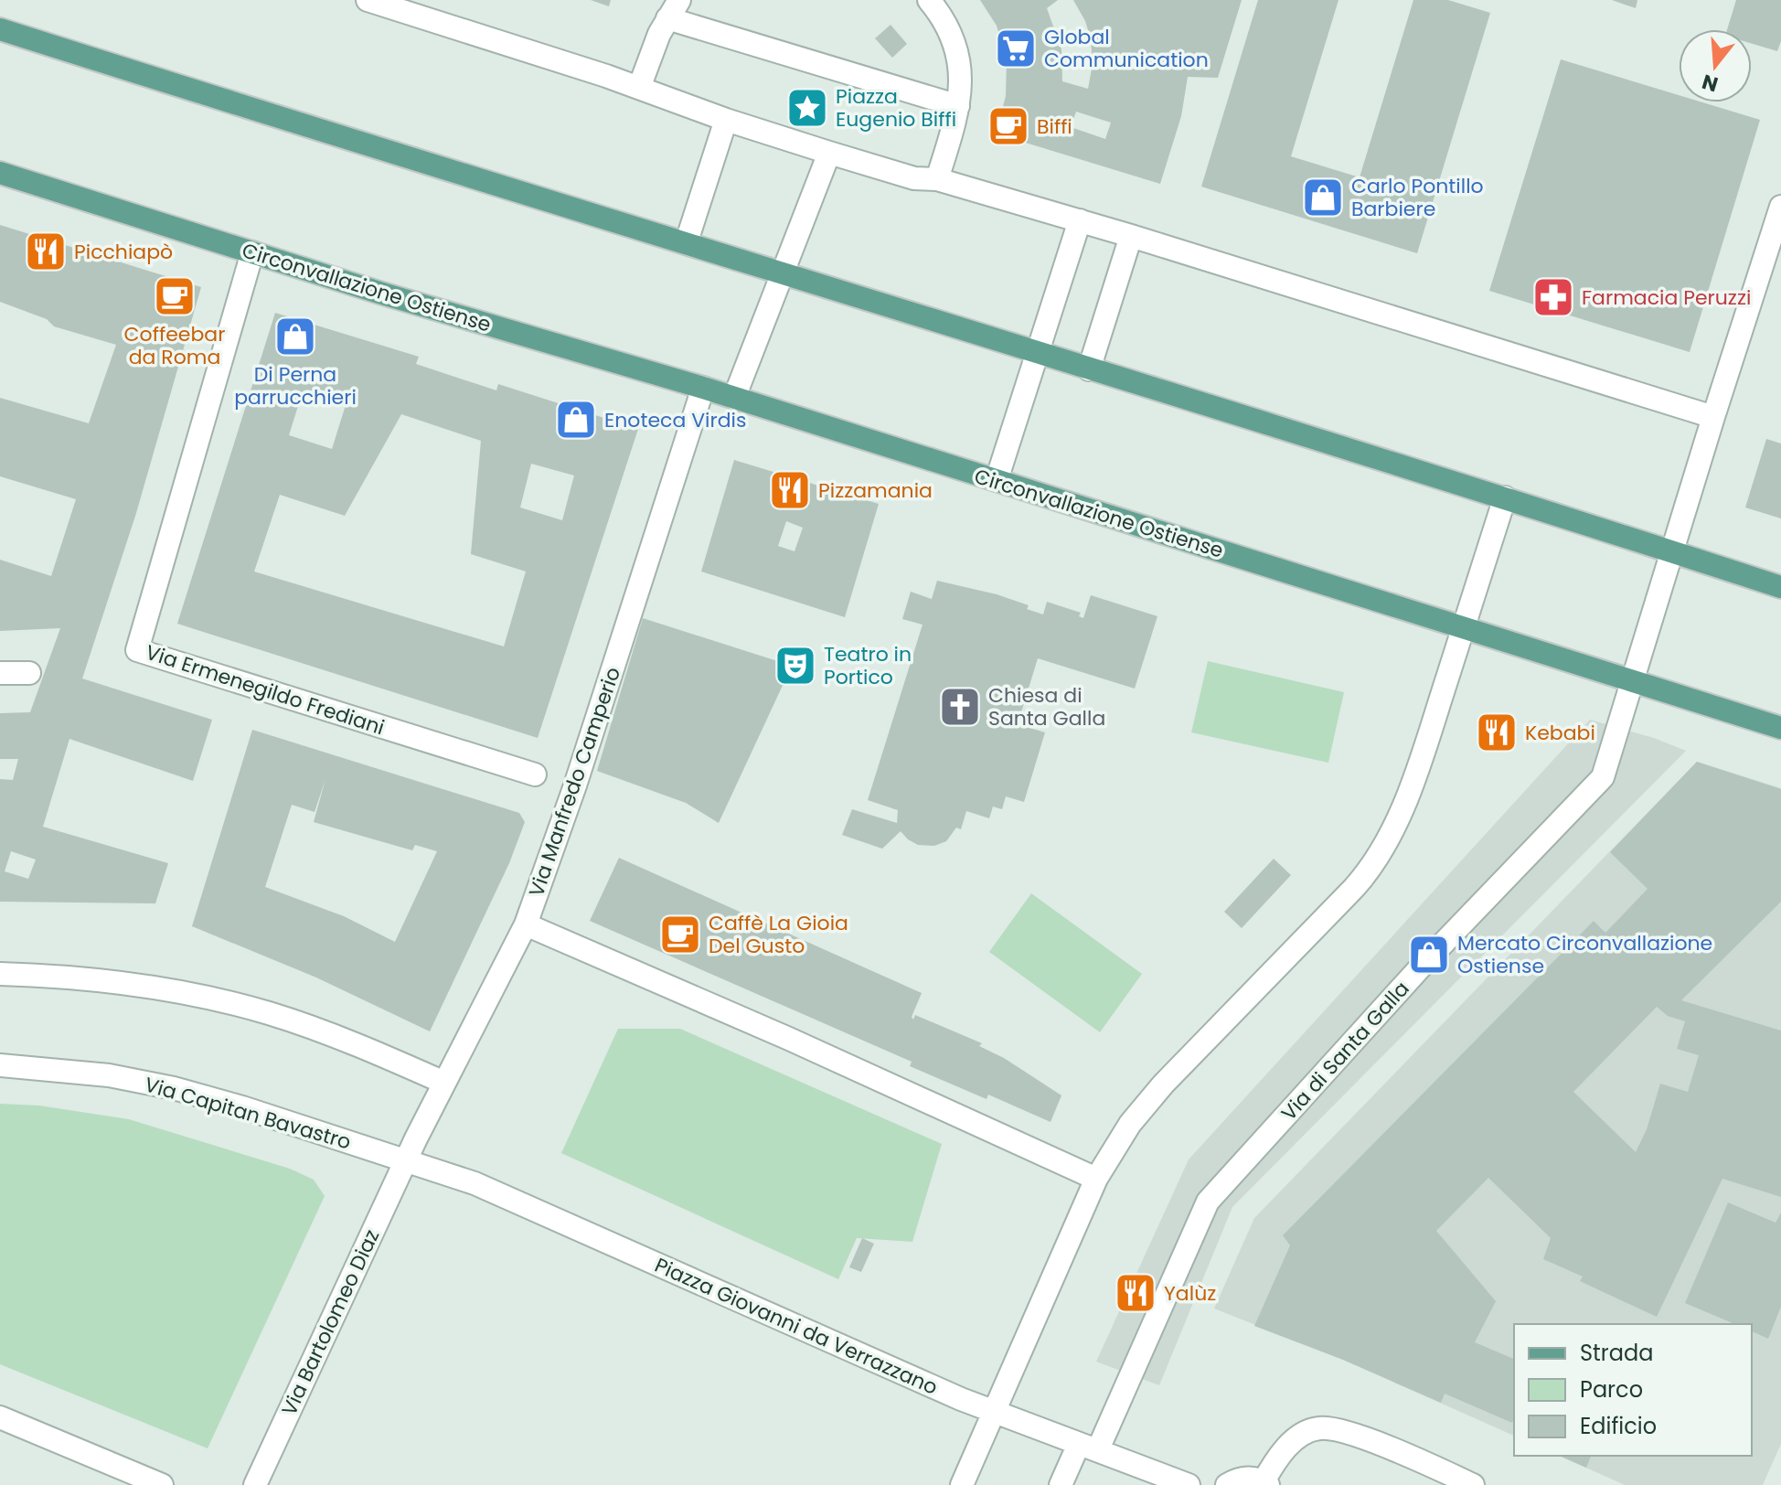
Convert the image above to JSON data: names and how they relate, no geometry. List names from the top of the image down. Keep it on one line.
{"streets":{"main road":["Circonvallazione Ostiense"],"street":["Via Ermenegildo Frediani","Via Manfredo Camperio","Via di Santa Galla","Via Capitan Bavastro","Via Bartolomeo Diaz","Piazza Giovanni da Verrazzano"]},"crossings":[["Circonvallazione Ostiense","Via Ermenegildo Frediani"],["Circonvallazione Ostiense","Via Manfredo Camperio"],["Circonvallazione Ostiense","Via di Santa Galla"],["Via Manfredo Camperio","Via Capitan Bavastro"],["Via Manfredo Camperio","Via Bartolomeo Diaz"],["Via Manfredo Camperio","Piazza Giovanni da Verrazzano"],["Via di Santa Galla","Piazza Giovanni da Verrazzano"],["Via Capitan Bavastro","Via Bartolomeo Diaz"],["Via Capitan Bavastro","Piazza Giovanni da Verrazzano"],["Via Bartolomeo Diaz","Piazza Giovanni da Verrazzano"]],"places":{"supermarket":["Global Communication"],"place":["Piazza Eugenio Biffi"],"cafe":["Biffi","Coffeebar da Roma","Caffè La Gioia Del Gusto"],"shop":["Carlo Pontillo Barbiere","Di Perna parrucchieri","Enoteca Virdis","Mercato Circonvallazione Ostiense"],"restaurant":["Picchiapò","Pizzamania","Kebabi","Yalùz"],"pharmacy":["Farmacia Peruzzi"],"theatre":["Teatro in Portico"],"church":["Chiesa di Santa Galla"]},"legend":["Strada","Parco","Edificio"],"north":"bottom"}
